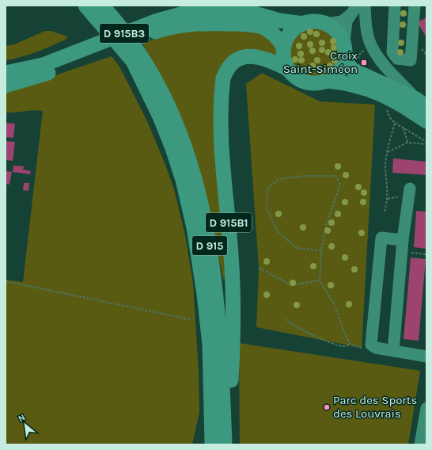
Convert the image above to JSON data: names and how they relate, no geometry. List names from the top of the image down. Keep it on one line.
{"streets":{"main road":["D 915B3","D 915B1","D 915"]},"crossings":[["D 915B3","D 915"]],"places":{"transit":["Croix Saint-Siméon"],"other":["Parc des Sports des Louvrais"]},"north":"top left"}
